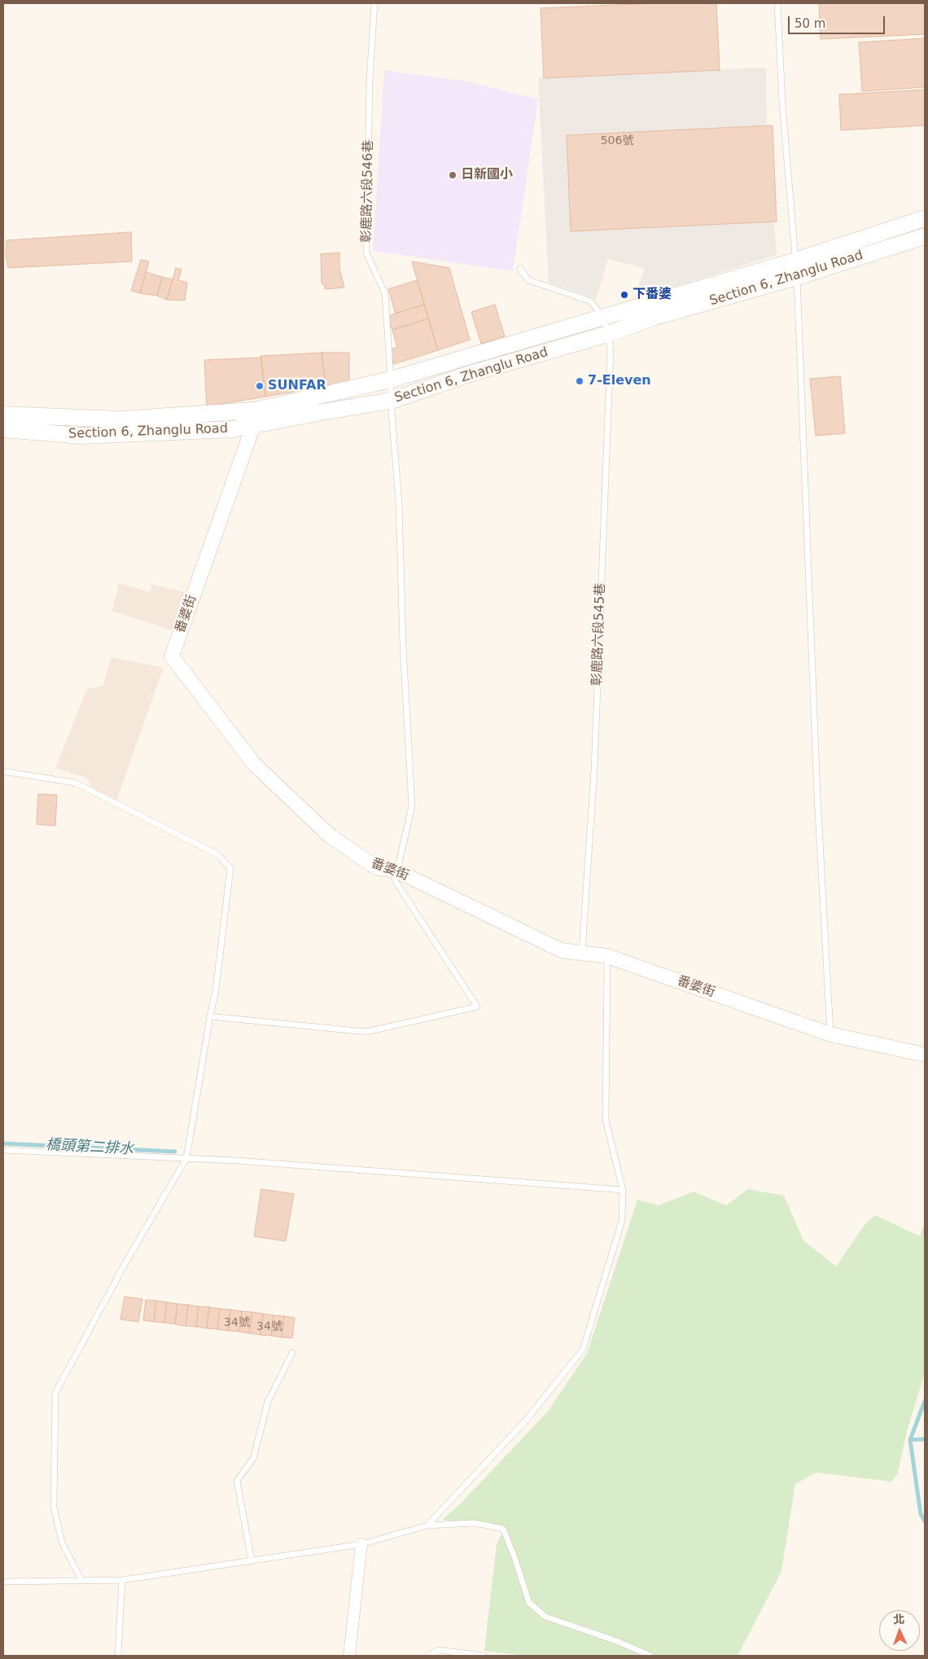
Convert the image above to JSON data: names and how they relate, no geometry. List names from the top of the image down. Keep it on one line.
{"streets":{"main road":["Section 6, Zhanglu Road"],"street":["番婆街"],"lane":["彰鹿路六段546巷","彰鹿路六段545巷"]},"crossings":[["彰鹿路六段546巷","Section 6, Zhanglu Road"],["彰鹿路六段546巷","番婆街"],["Section 6, Zhanglu Road","番婆街"],["Section 6, Zhanglu Road","彰鹿路六段545巷"],["番婆街","彰鹿路六段545巷"]],"water":["橋頭第二排水"],"places":["日新國小","下番婆","7-Eleven","SUNFAR"],"house_numbers":["506號","34號","34號"],"scale_bar":"50 m","north":"top"}
